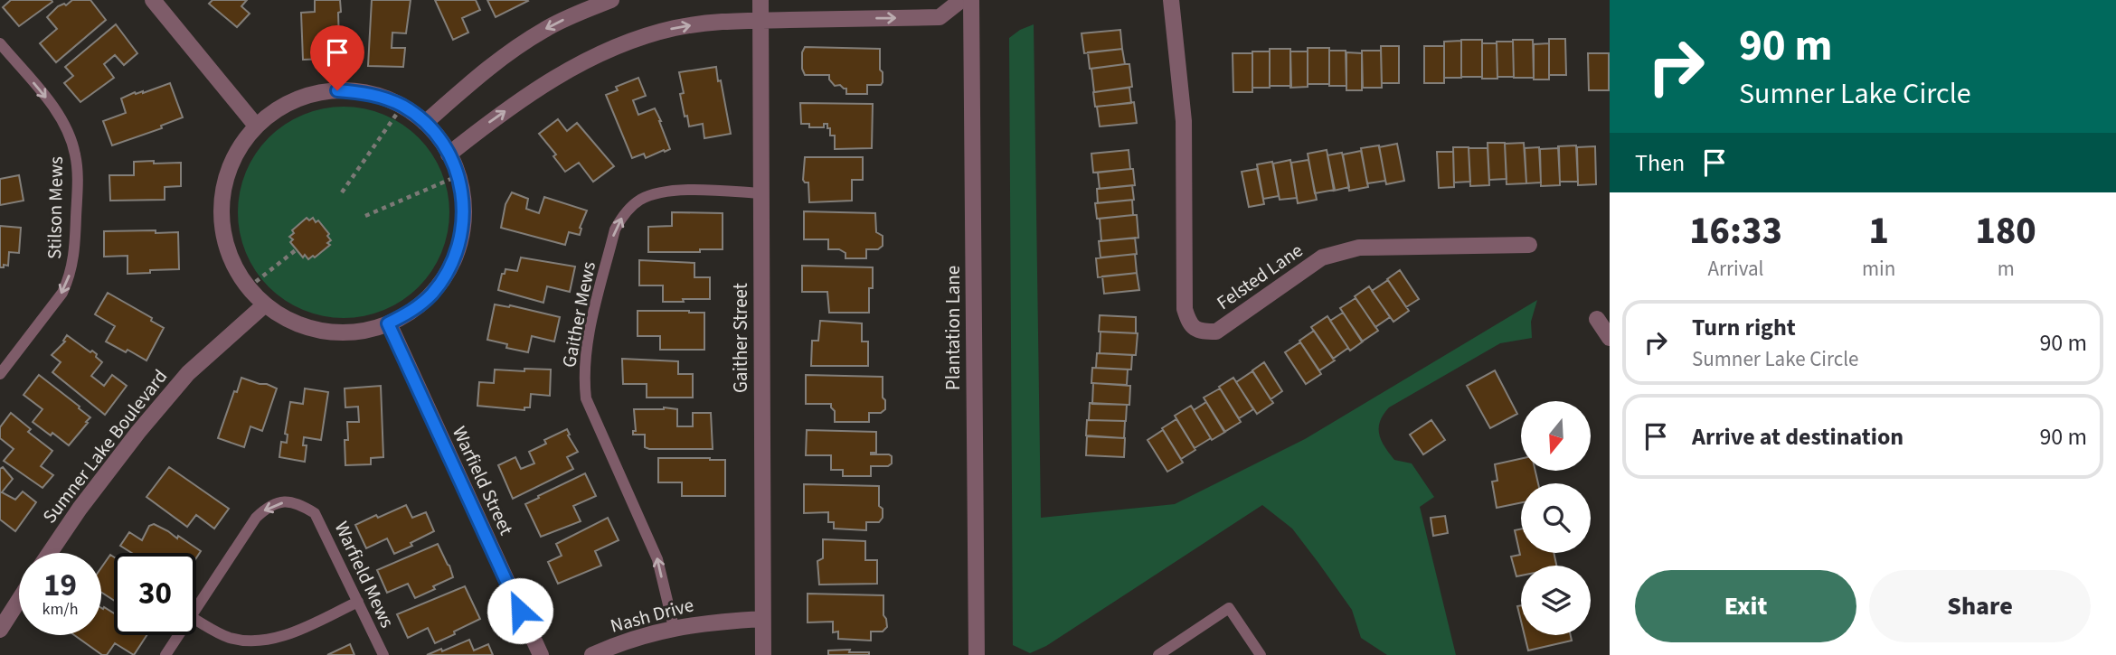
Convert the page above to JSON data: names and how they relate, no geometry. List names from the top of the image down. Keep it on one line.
{"streets":{"street":["Felsted Lane","Plantation Lane","Gaither Street","Sumner Lake Boulevard","Warfield Street","Nash Drive"],"lane":["Stilson Mews","Gaither Mews","Warfield Mews"]},"crossings":[["Gaither Mews","Gaither Street"],["Gaither Mews","Nash Drive"],["Gaither Street","Nash Drive"]],"one_way":["Stilson Mews"],"north":"bottom","page":{"turn":["90 m","Sumner Lake Circle"],"then":"Then","eta":["16:33","Arrival","1","min","180","m"],"list":[{"name":"Turn right","note":"Sumner Lake Circle","value":"90 m"},{"name":"Arrive at destination","value":"90 m"}],"speed":"19 km/h","limit":"30","buttons":["Exit","Share"]}}
